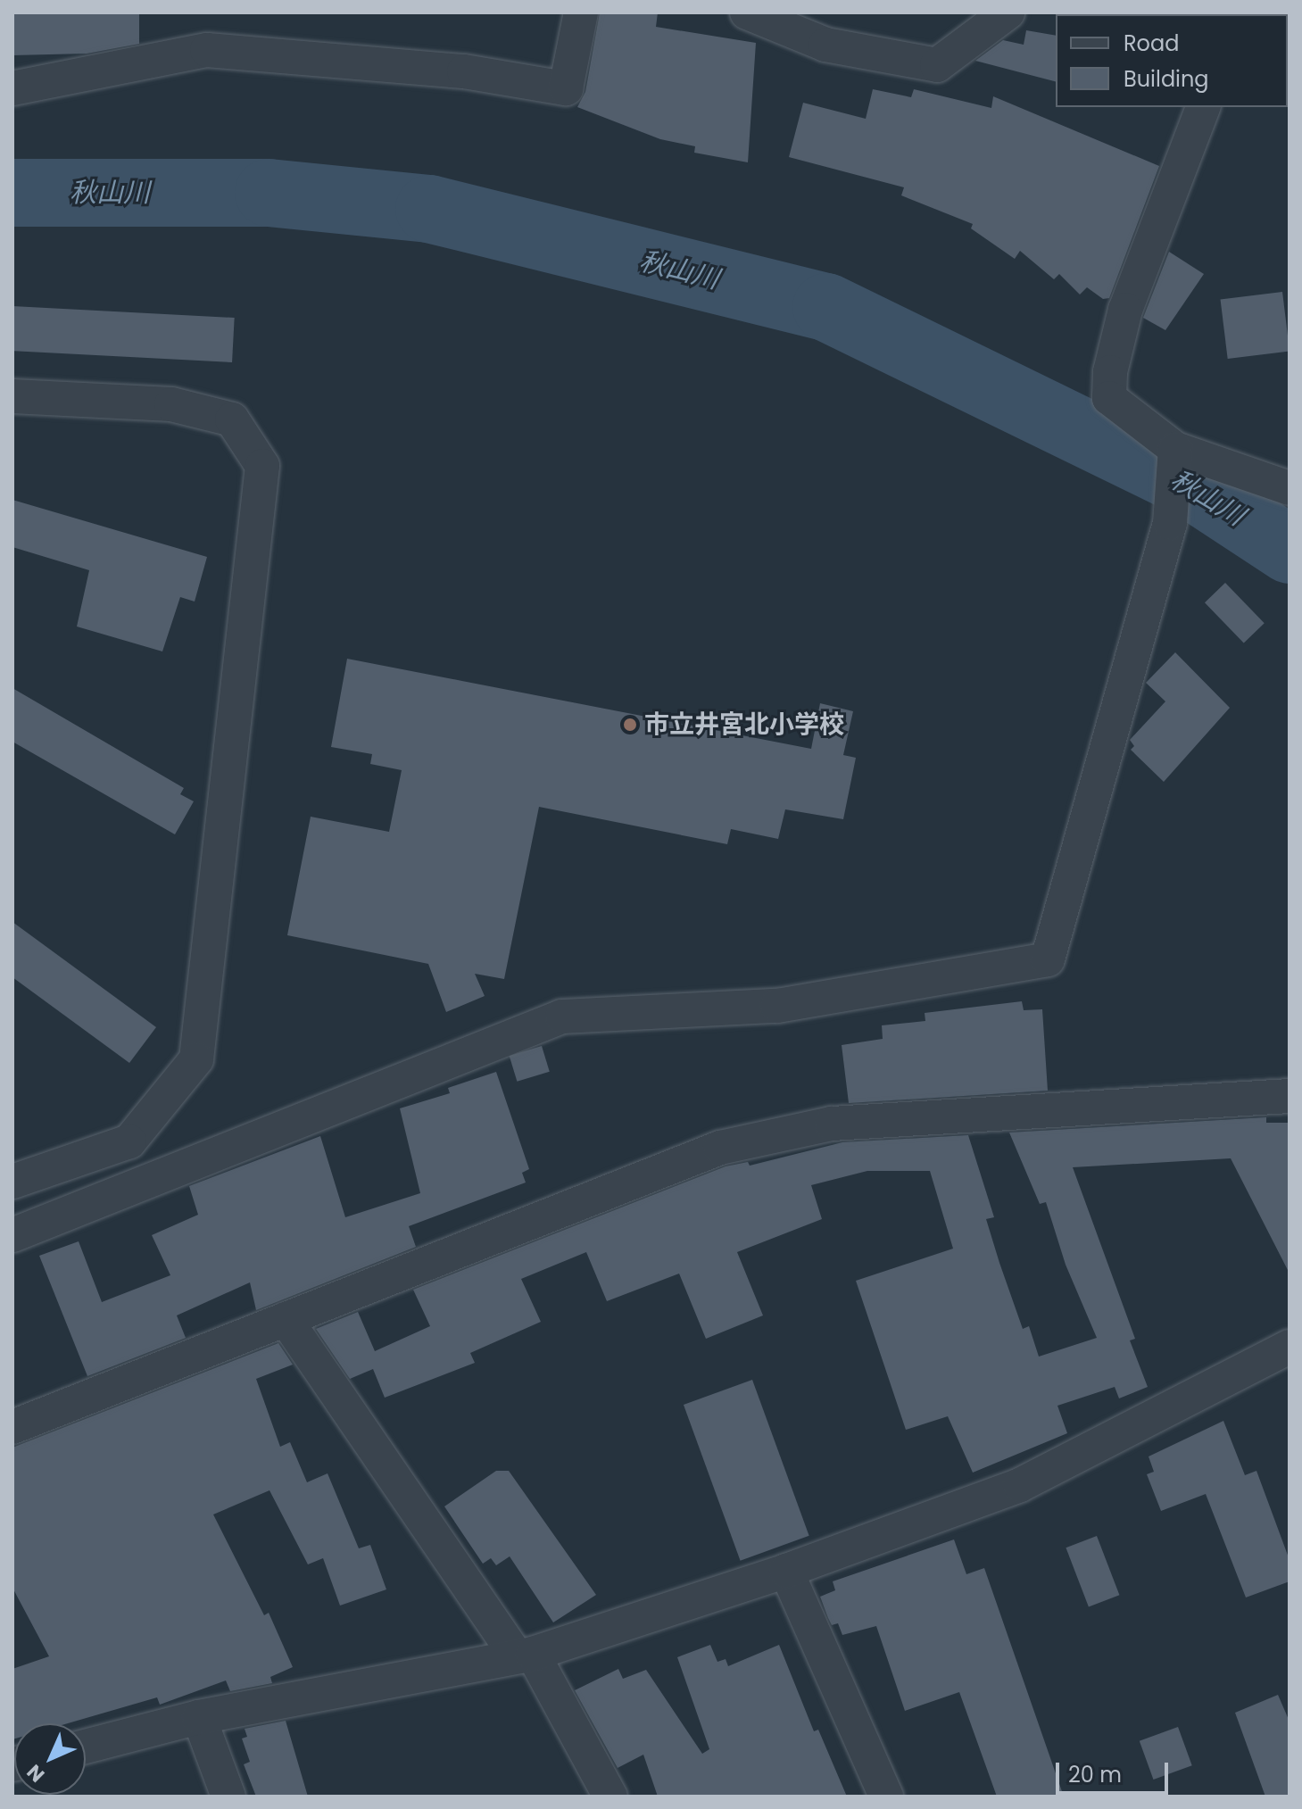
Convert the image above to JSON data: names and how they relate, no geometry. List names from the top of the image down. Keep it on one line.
{"water":["秋山川"],"places":["市立井宮北小学校"],"legend":["Road","Building"],"scale_bar":"20 m","north":"bottom left"}
